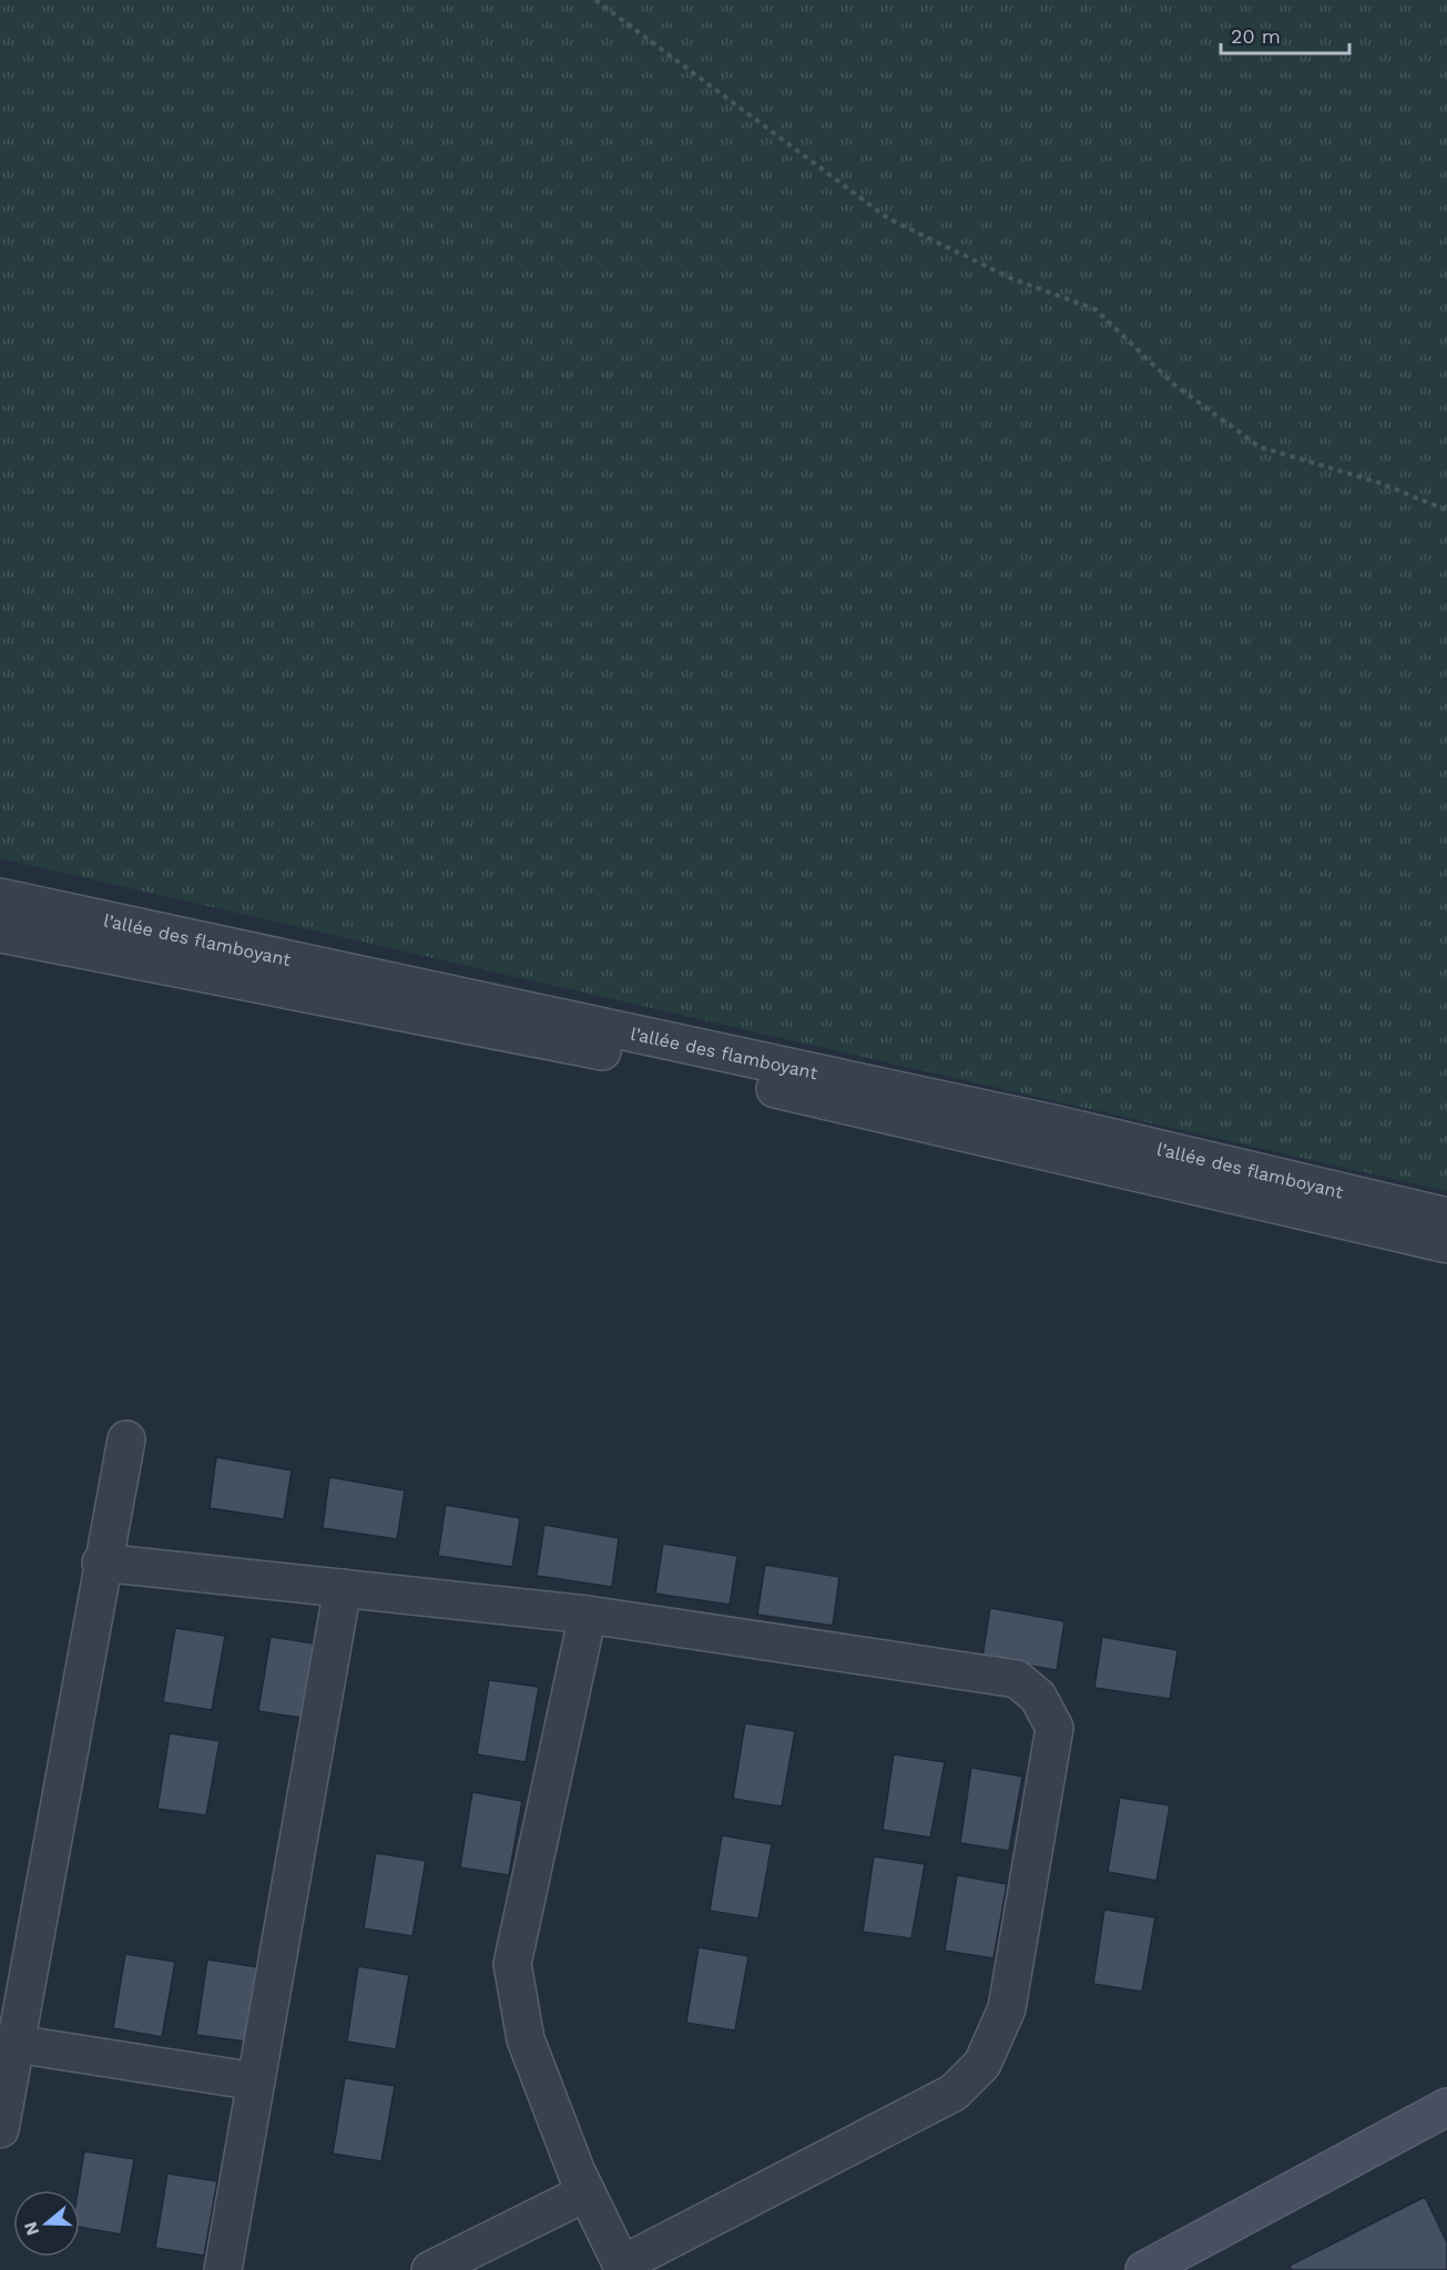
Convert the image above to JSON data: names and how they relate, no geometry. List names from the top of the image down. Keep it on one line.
{"streets":{"street":["l’allée des flamboyant"]},"scale_bar":"20 m","north":"left"}
